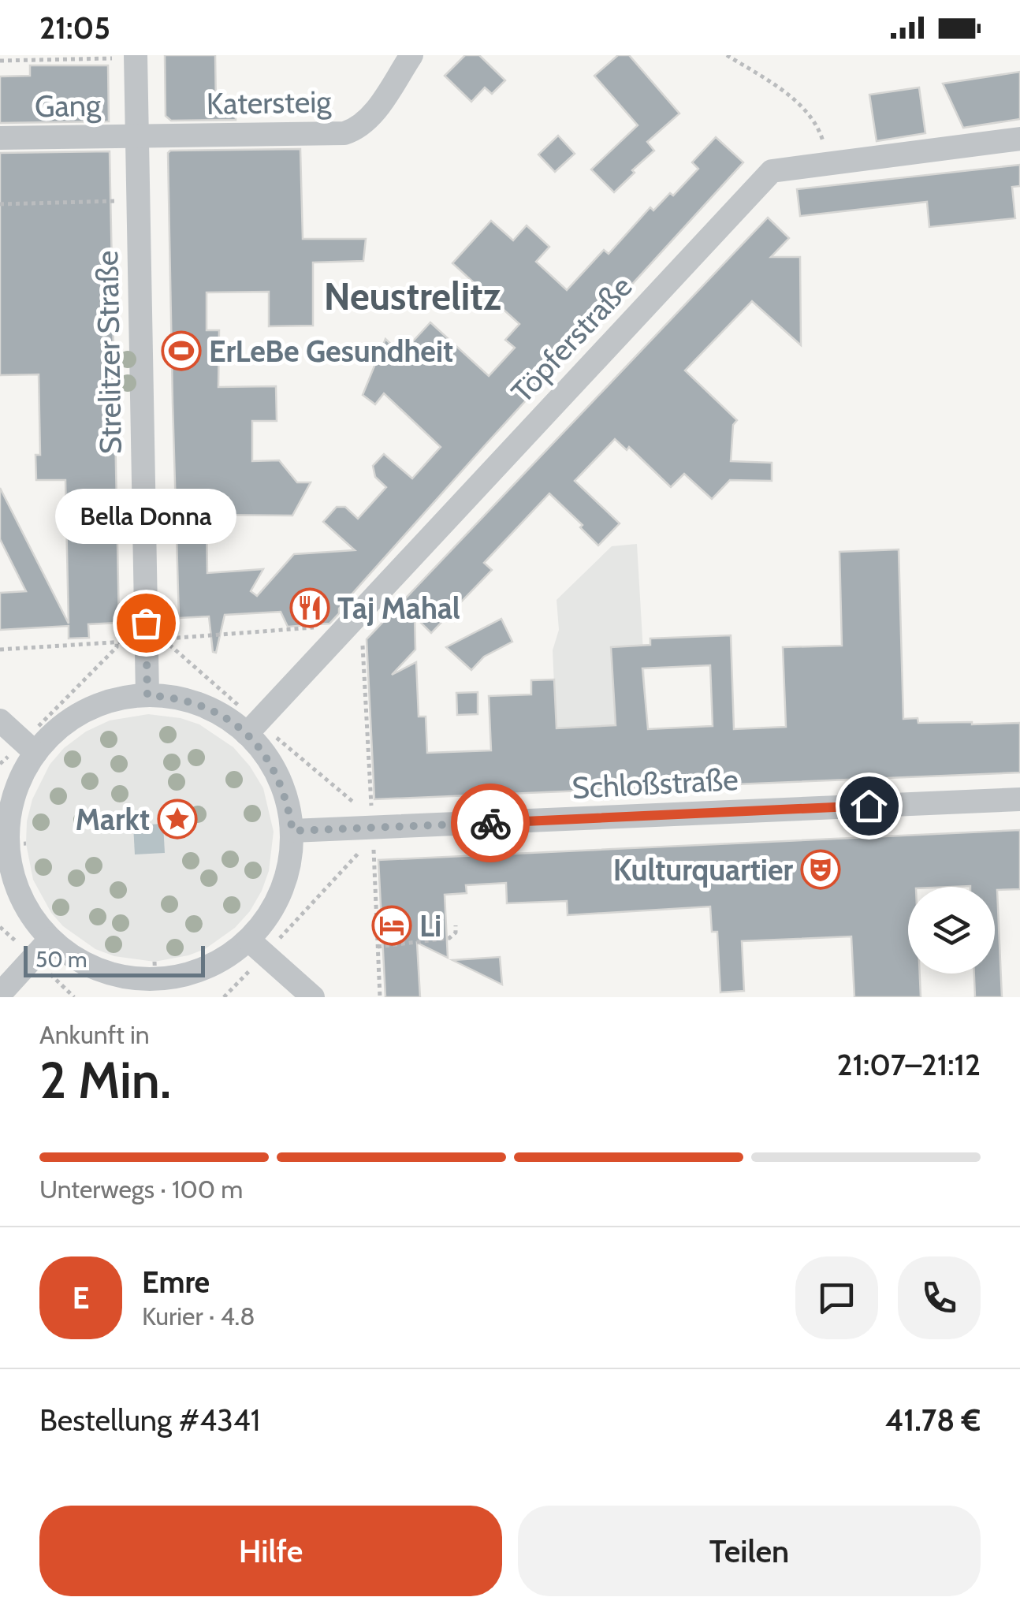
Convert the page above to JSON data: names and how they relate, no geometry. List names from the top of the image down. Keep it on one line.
{"streets":{"street":["Katersteig","Gang","Töpferstraße","Strelitzer Straße","Schloßstraße"]},"crossings":[["Katersteig","Gang"],["Katersteig","Strelitzer Straße"],["Gang","Strelitzer Straße"]],"districts":["Neustrelitz"],"places":{"sports":["ErLeBe Gesundheit"],"restaurant":["Taj Mahal"],"other":["Bella Donna"],"place":["Markt"],"theatre":["Kulturquartier"],"hotel":["Li"]},"scale_bar":"50 m","page":{"status":"21:05","bubble":"Bella Donna","scale":"50 m","heading":["2 Min.","Ankunft in","21:07–21:12"],"panel":["Emre","Kurier · 4.8","Bestellung #4341","41.78 €"],"bar":"Unterwegs · 100 m","round":"E","buttons":["Hilfe","Teilen"]}}
